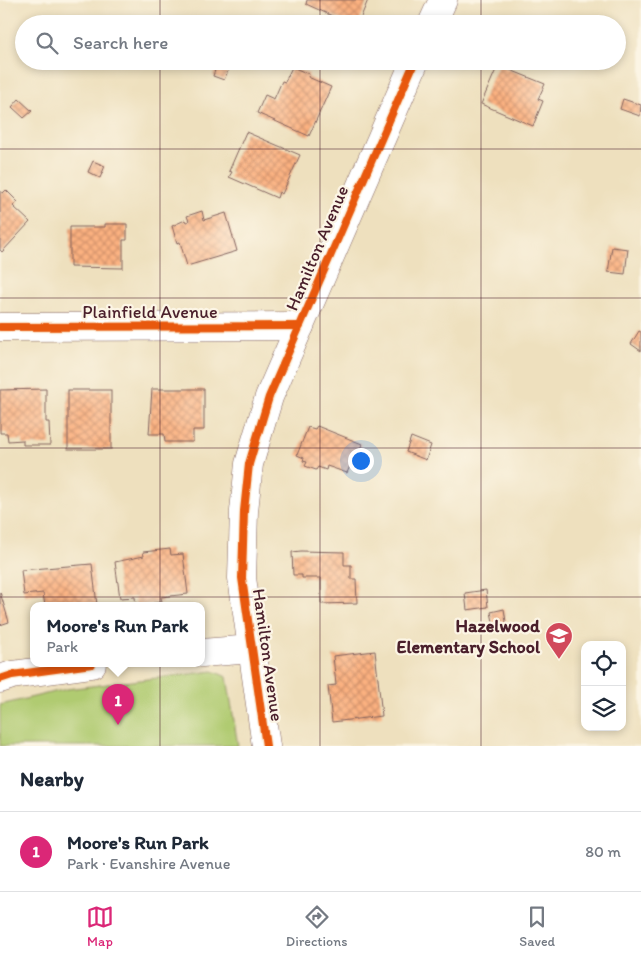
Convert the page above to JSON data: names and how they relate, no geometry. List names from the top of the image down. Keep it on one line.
{"streets":{"street":["Hamilton Avenue","Plainfield Avenue"]},"crossings":[["Hamilton Avenue","Plainfield Avenue"]],"places":{"school or university":["Hazelwood Elementary School"]},"page":{"search":"Search here","popup":["Moore's Run Park","Park"],"pins":"1","heading":"Nearby","list":[{"mark":"1","name":"Moore's Run Park","note":"Park · Evanshire Avenue","value":"80 m"}],"nav":["Map","Directions","Saved"]}}
